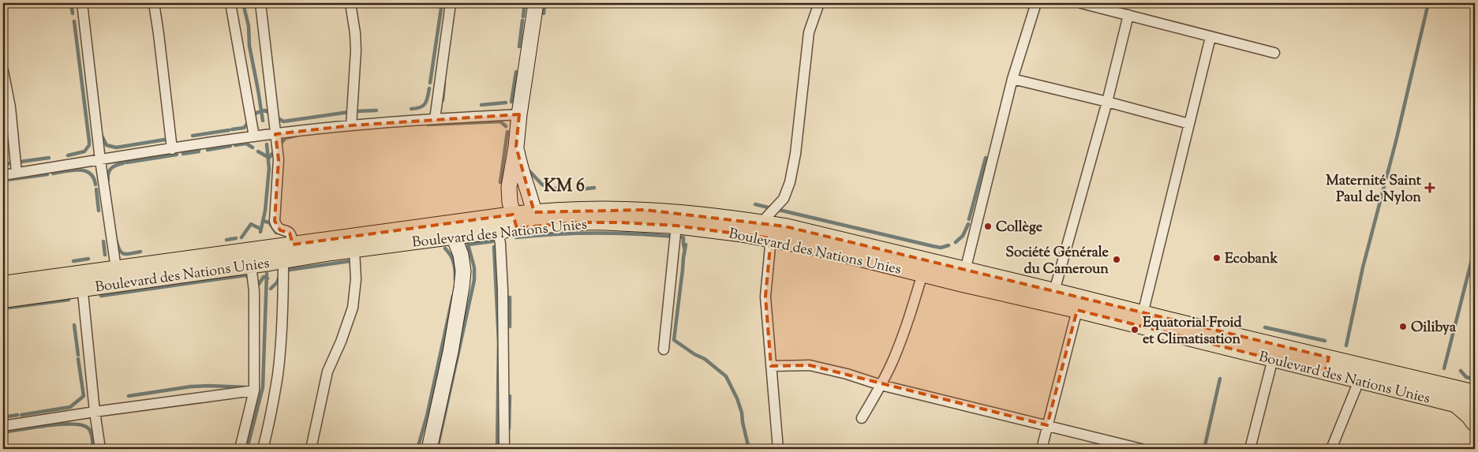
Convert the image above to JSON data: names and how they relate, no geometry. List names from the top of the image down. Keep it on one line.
{"streets":{"main road":["Boulevard des Nations Unies"]},"districts":["KM 6"],"places":{"health":["Maternité Saint Paul de Nylon"],"other":["Collège","Ecobank","Société Générale du Cameroun","Oilibya","Equatorial Froid et Climatisation"]}}
